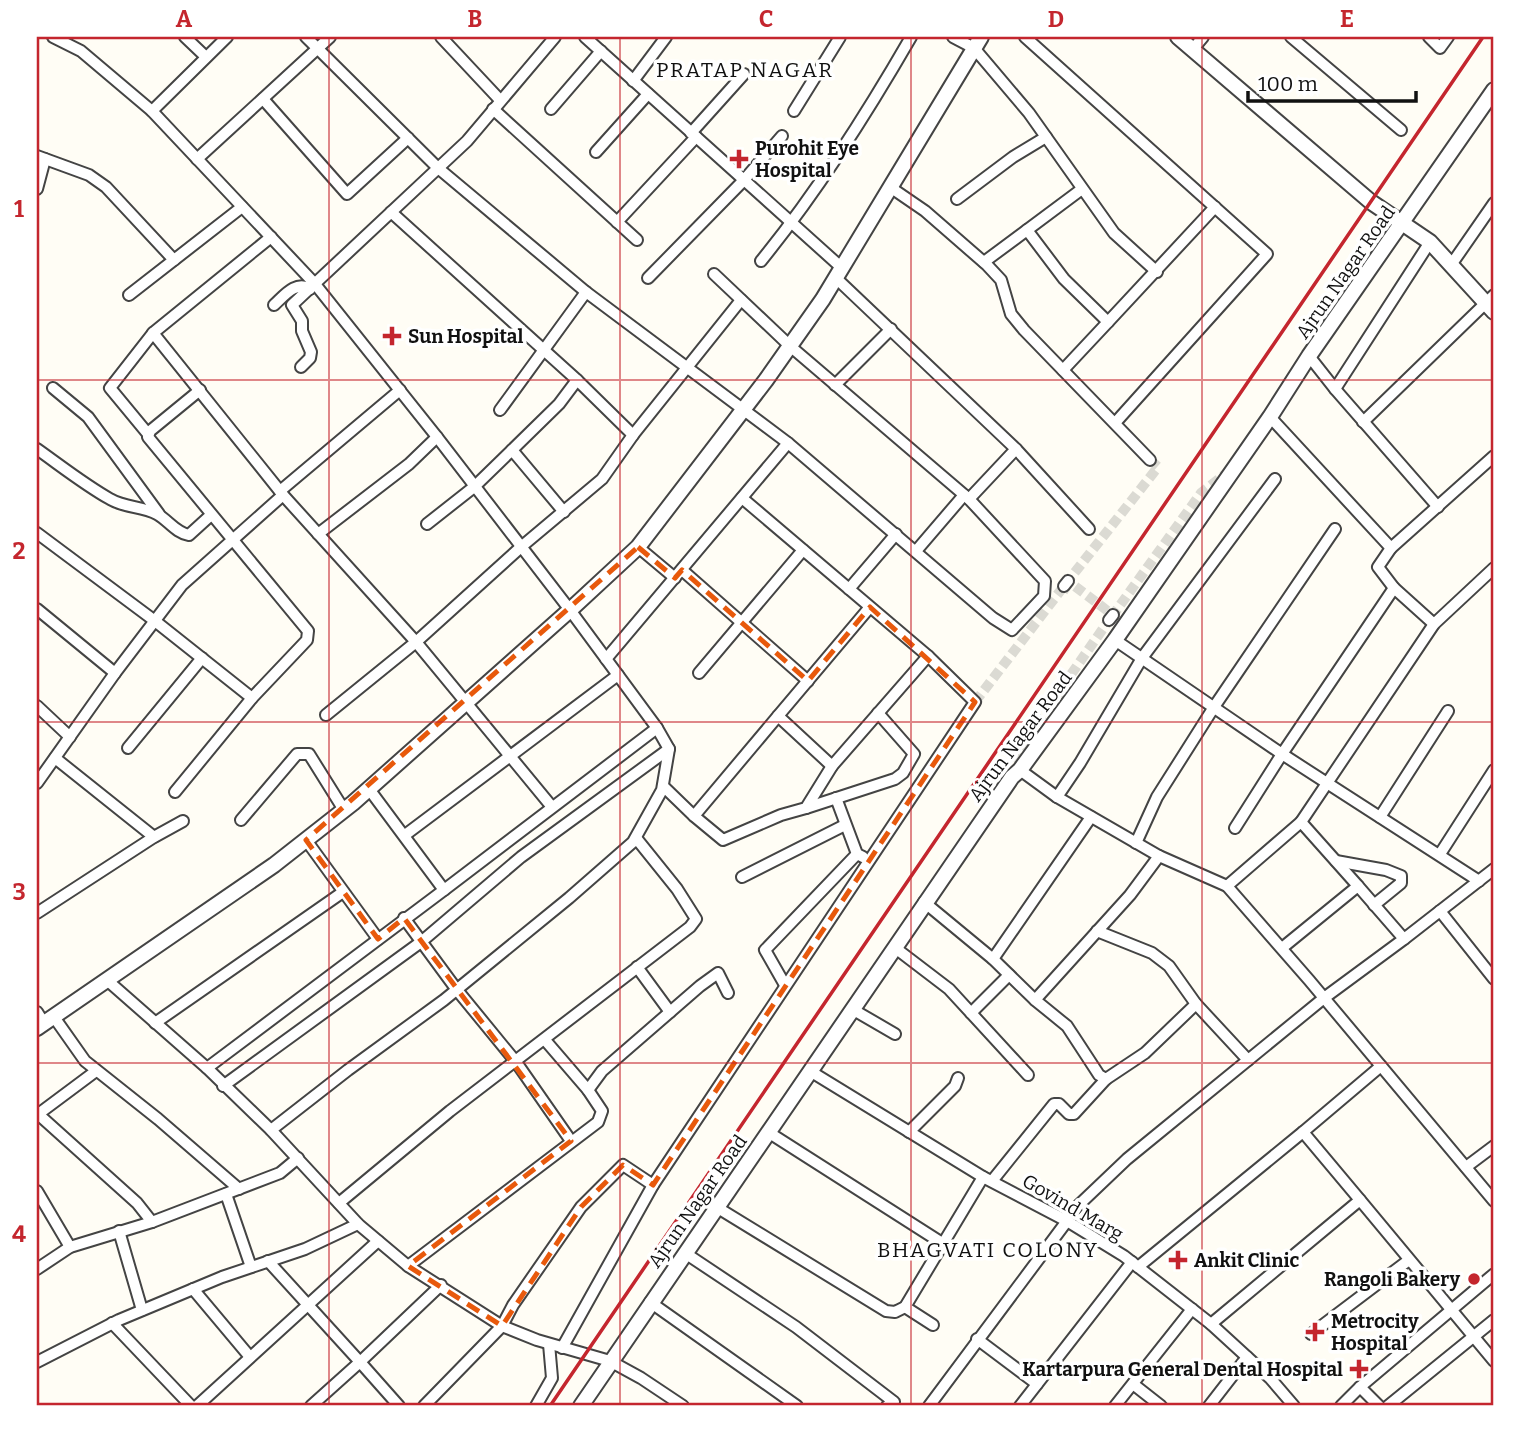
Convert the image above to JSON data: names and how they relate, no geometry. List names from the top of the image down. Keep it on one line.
{"streets":{"street":["Ajrun Nagar Road","Govind Marg"]},"crossings":[["Ajrun Nagar Road","Govind Marg"]],"districts":["PRATAP NAGAR","BHAGVATI COLONY"],"places":{"health":["Purohit Eye Hospital","Sun Hospital","Ankit Clinic","Metrocity Hospital","Kartarpura General Dental Hospital"],"other":["Rangoli Bakery"]},"scale_bar":"100 m","grid":{"columns":["A","B","C","D","E"],"rows":["1","2","3","4"]}}
